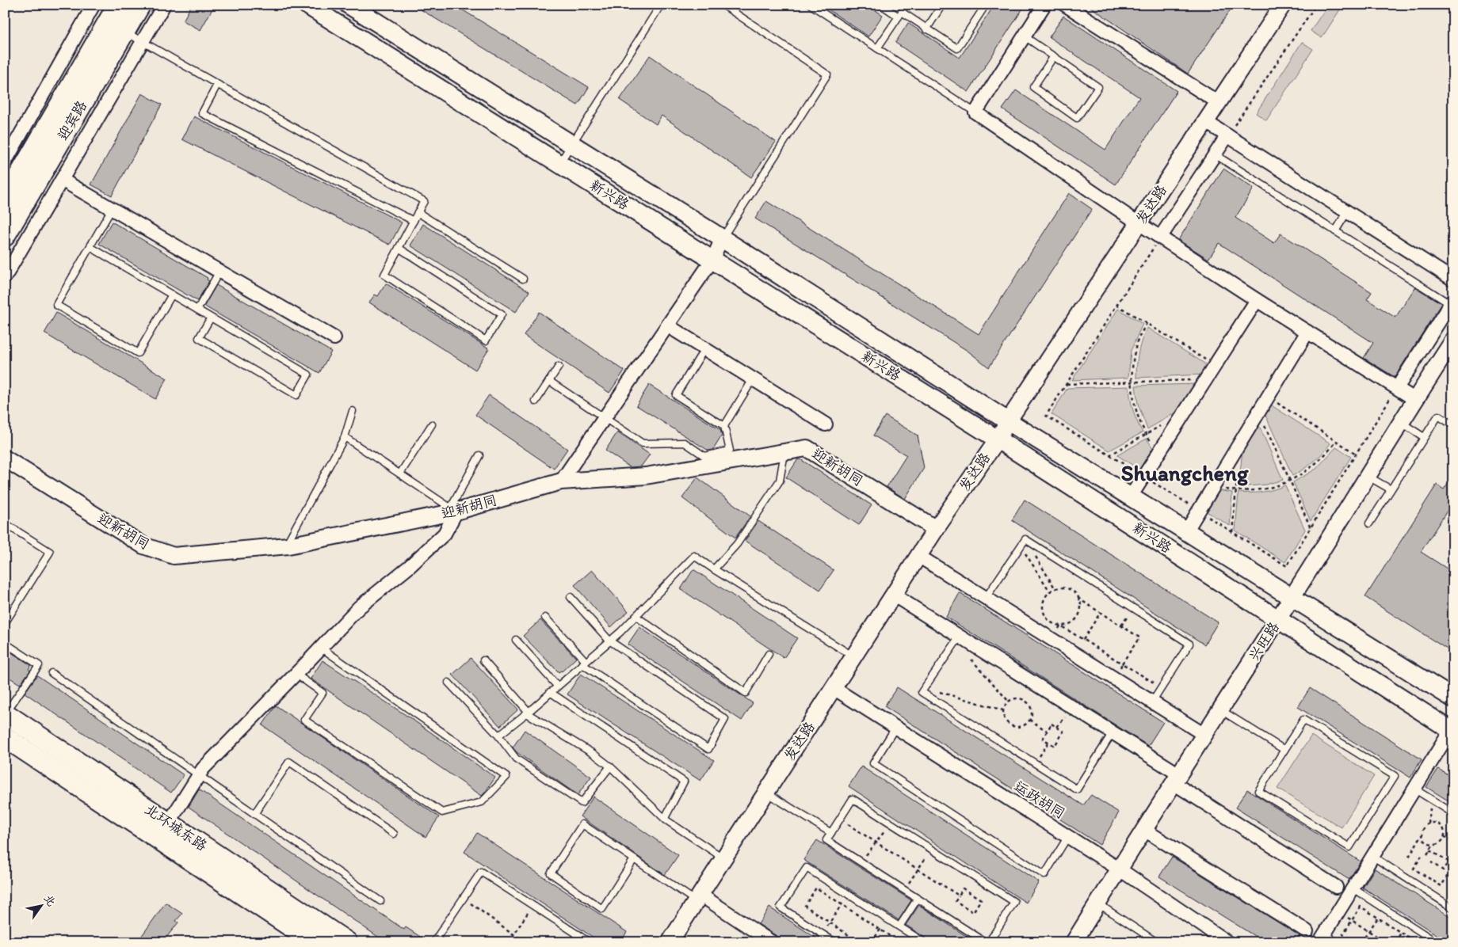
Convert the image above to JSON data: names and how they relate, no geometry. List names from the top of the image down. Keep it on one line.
{"streets":{"main road":["迎宾路","新兴路","北环城东路"],"street":["发达路","迎新胡同","兴旺路","运政胡同"]},"crossings":[["新兴路","发达路"],["新兴路","兴旺路"],["发达路","迎新胡同"],["发达路","运政胡同"],["兴旺路","运政胡同"]],"districts":["Shuangcheng"],"north":"top right"}
